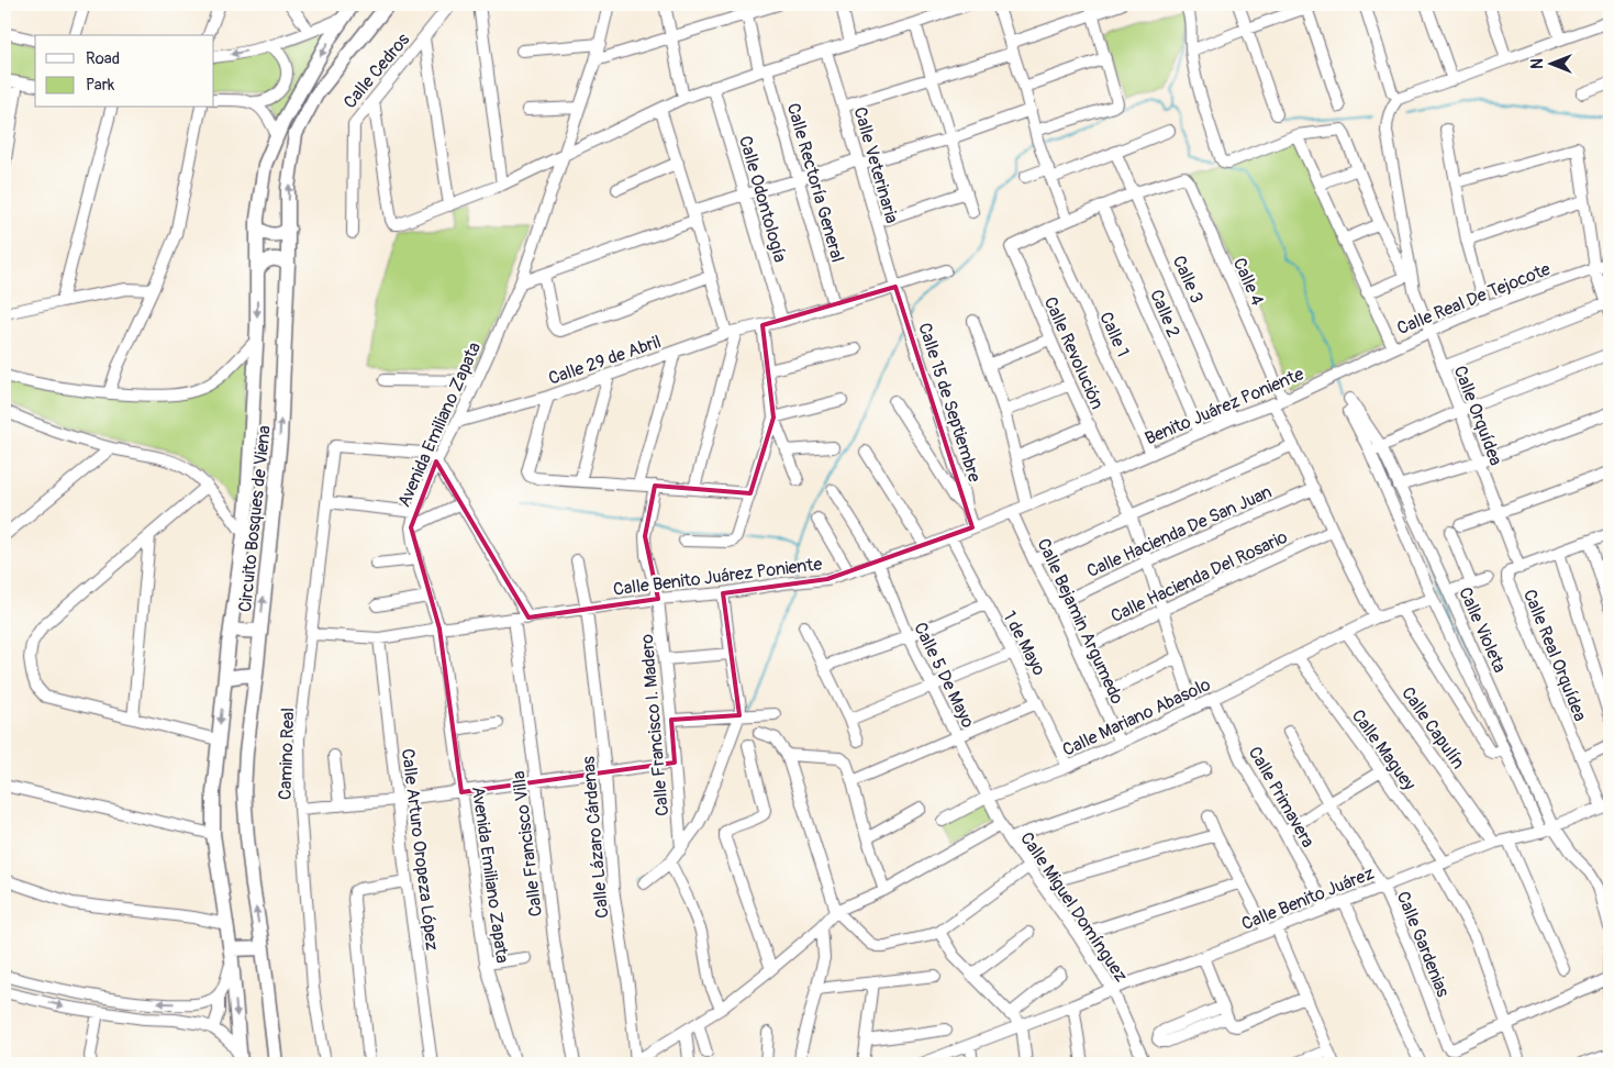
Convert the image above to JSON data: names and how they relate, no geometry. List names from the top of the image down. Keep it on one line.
{"streets":{"main road":["Circuito Bosques de Viena"],"street":["Calle Cedros","Calle Veterinaria","Calle Rectoría General","Calle Odontología","Calle 3","Calle 4","Calle Real De Tejocote","Calle 2","Calle 1","Calle Revolución","Calle 29 de Abril","Calle 15 de Septiembre","Benito Juárez Poniente","Calle Orquídea","Avenida Emiliano Zapata","Calle Hacienda De San Juan","Calle Benito Juárez Poniente","Calle Hacienda Del Rosario","Calle Bejamin Argumedo","Calle Violeta","1 de Mayo","Calle Real Orquídea","Calle 5 De Mayo","Calle Mariano Abasolo","Calle Francisco I. Madero","Calle Capulín","Calle Maguey","Camino Real","Calle Primavera","Calle Lázaro Cárdenas","Calle Francisco Villa","Calle Arturo Oropeza López","Calle Benito Juárez","Calle Miguel Domínguez","Calle Gardenias"]},"crossings":[["Calle Veterinaria","Calle 29 de Abril"],["Calle Veterinaria","Calle 15 de Septiembre"],["Calle Rectoría General","Calle 29 de Abril"],["Calle Odontología","Calle 29 de Abril"],["Calle 3","Calle 4"],["Calle 3","Benito Juárez Poniente"],["Calle 4","Benito Juárez Poniente"],["Calle 4","Calle Hacienda De San Juan"],["Calle 4","Calle Hacienda Del Rosario"],["Calle 4","Calle Mariano Abasolo"],["Calle Real De Tejocote","Benito Juárez Poniente"],["Calle Real De Tejocote","Calle Orquídea"],["Calle 2","Benito Juárez Poniente"],["Calle 1","Calle Revolución"],["Calle 1","Benito Juárez Poniente"],["Calle Revolución","Benito Juárez Poniente"],["Calle Revolución","Calle Hacienda De San Juan"],["Calle Revolución","Calle Benito Juárez Poniente"],["Calle Revolución","Calle Hacienda Del Rosario"],["Calle Revolución","Calle Mariano Abasolo"],["Calle 29 de Abril","Calle 15 de Septiembre"],["Calle 29 de Abril","Avenida Emiliano Zapata"],["Calle 15 de Septiembre","Calle Benito Juárez Poniente"],["Benito Juárez Poniente","Calle Benito Juárez Poniente"],["Calle Orquídea","Calle Real Orquídea"],["Avenida Emiliano Zapata","Calle Benito Juárez Poniente"],["Avenida Emiliano Zapata","Camino Real"],["Calle Hacienda De San Juan","Calle Bejamin Argumedo"],["Calle Benito Juárez Poniente","Calle Bejamin Argumedo"],["Calle Benito Juárez Poniente","1 de Mayo"],["Calle Benito Juárez Poniente","Calle 5 De Mayo"],["Calle Benito Juárez Poniente","Calle Francisco I. Madero"],["Calle Benito Juárez Poniente","Camino Real"],["Calle Benito Juárez Poniente","Calle Lázaro Cárdenas"],["Calle Benito Juárez Poniente","Calle Francisco Villa"],["Calle Benito Juárez Poniente","Calle Arturo Oropeza López"],["Calle Hacienda Del Rosario","Calle Bejamin Argumedo"],["Calle Bejamin Argumedo","Calle Mariano Abasolo"],["Calle Violeta","Calle Benito Juárez"],["1 de Mayo","Calle Mariano Abasolo"],["Calle Real Orquídea","Calle Benito Juárez"],["Calle 5 De Mayo","Calle Mariano Abasolo"],["Calle 5 De Mayo","Calle Miguel Domínguez"],["Calle Mariano Abasolo","Calle Capulín"],["Calle Mariano Abasolo","Calle Maguey"],["Calle Mariano Abasolo","Calle Primavera"],["Calle Mariano Abasolo","Calle Miguel Domínguez"],["Calle Capulín","Calle Benito Juárez"],["Calle Maguey","Calle Benito Juárez"],["Calle Maguey","Calle Gardenias"],["Calle Primavera","Calle Benito Juárez"],["Calle Benito Juárez","Calle Miguel Domínguez"],["Calle Benito Juárez","Calle Gardenias"]],"legend":["Road","Park"],"north":"left"}
